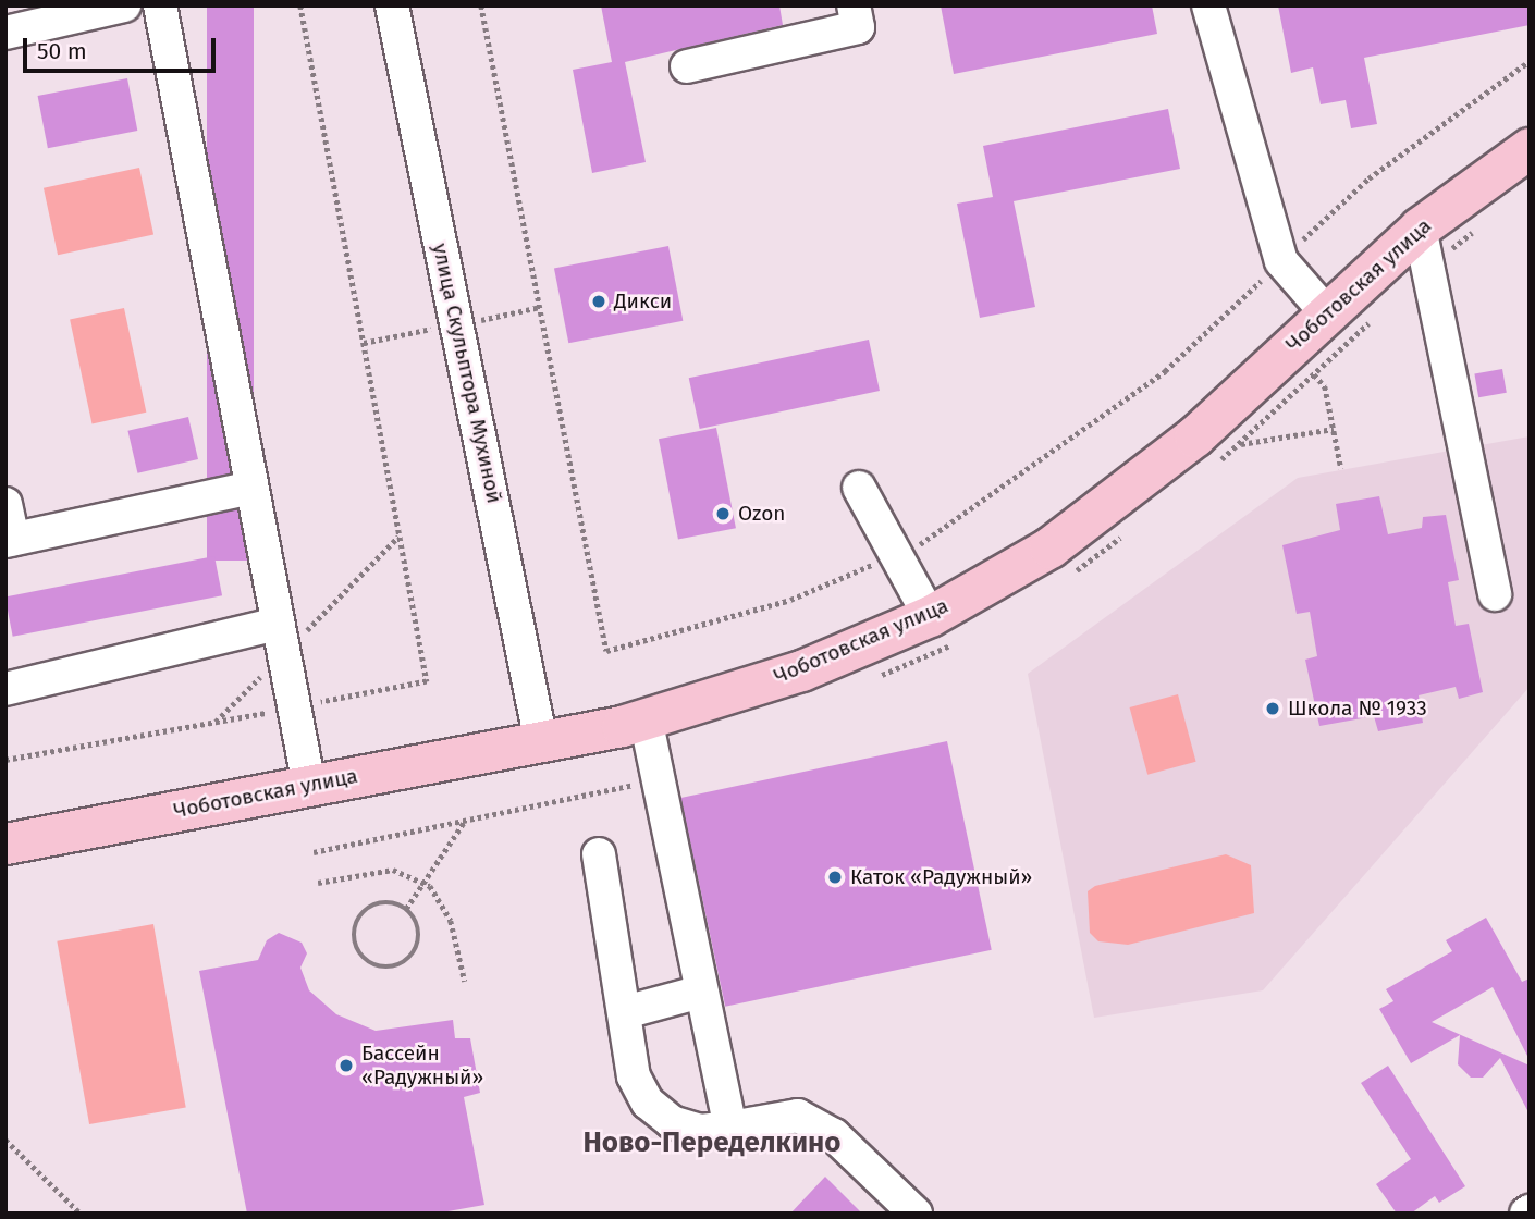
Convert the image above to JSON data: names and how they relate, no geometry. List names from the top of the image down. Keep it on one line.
{"streets":{"main road":["Чоботовская улица"],"street":["улица Скульптора Мухиной"]},"crossings":[["Чоботовская улица","улица Скульптора Мухиной"]],"districts":["Ново-Переделкино"],"places":["Дикси","Ozon","Школа № 1933","Каток «Радужный»","Бассейн «Радужный»"],"scale_bar":"50 m"}
